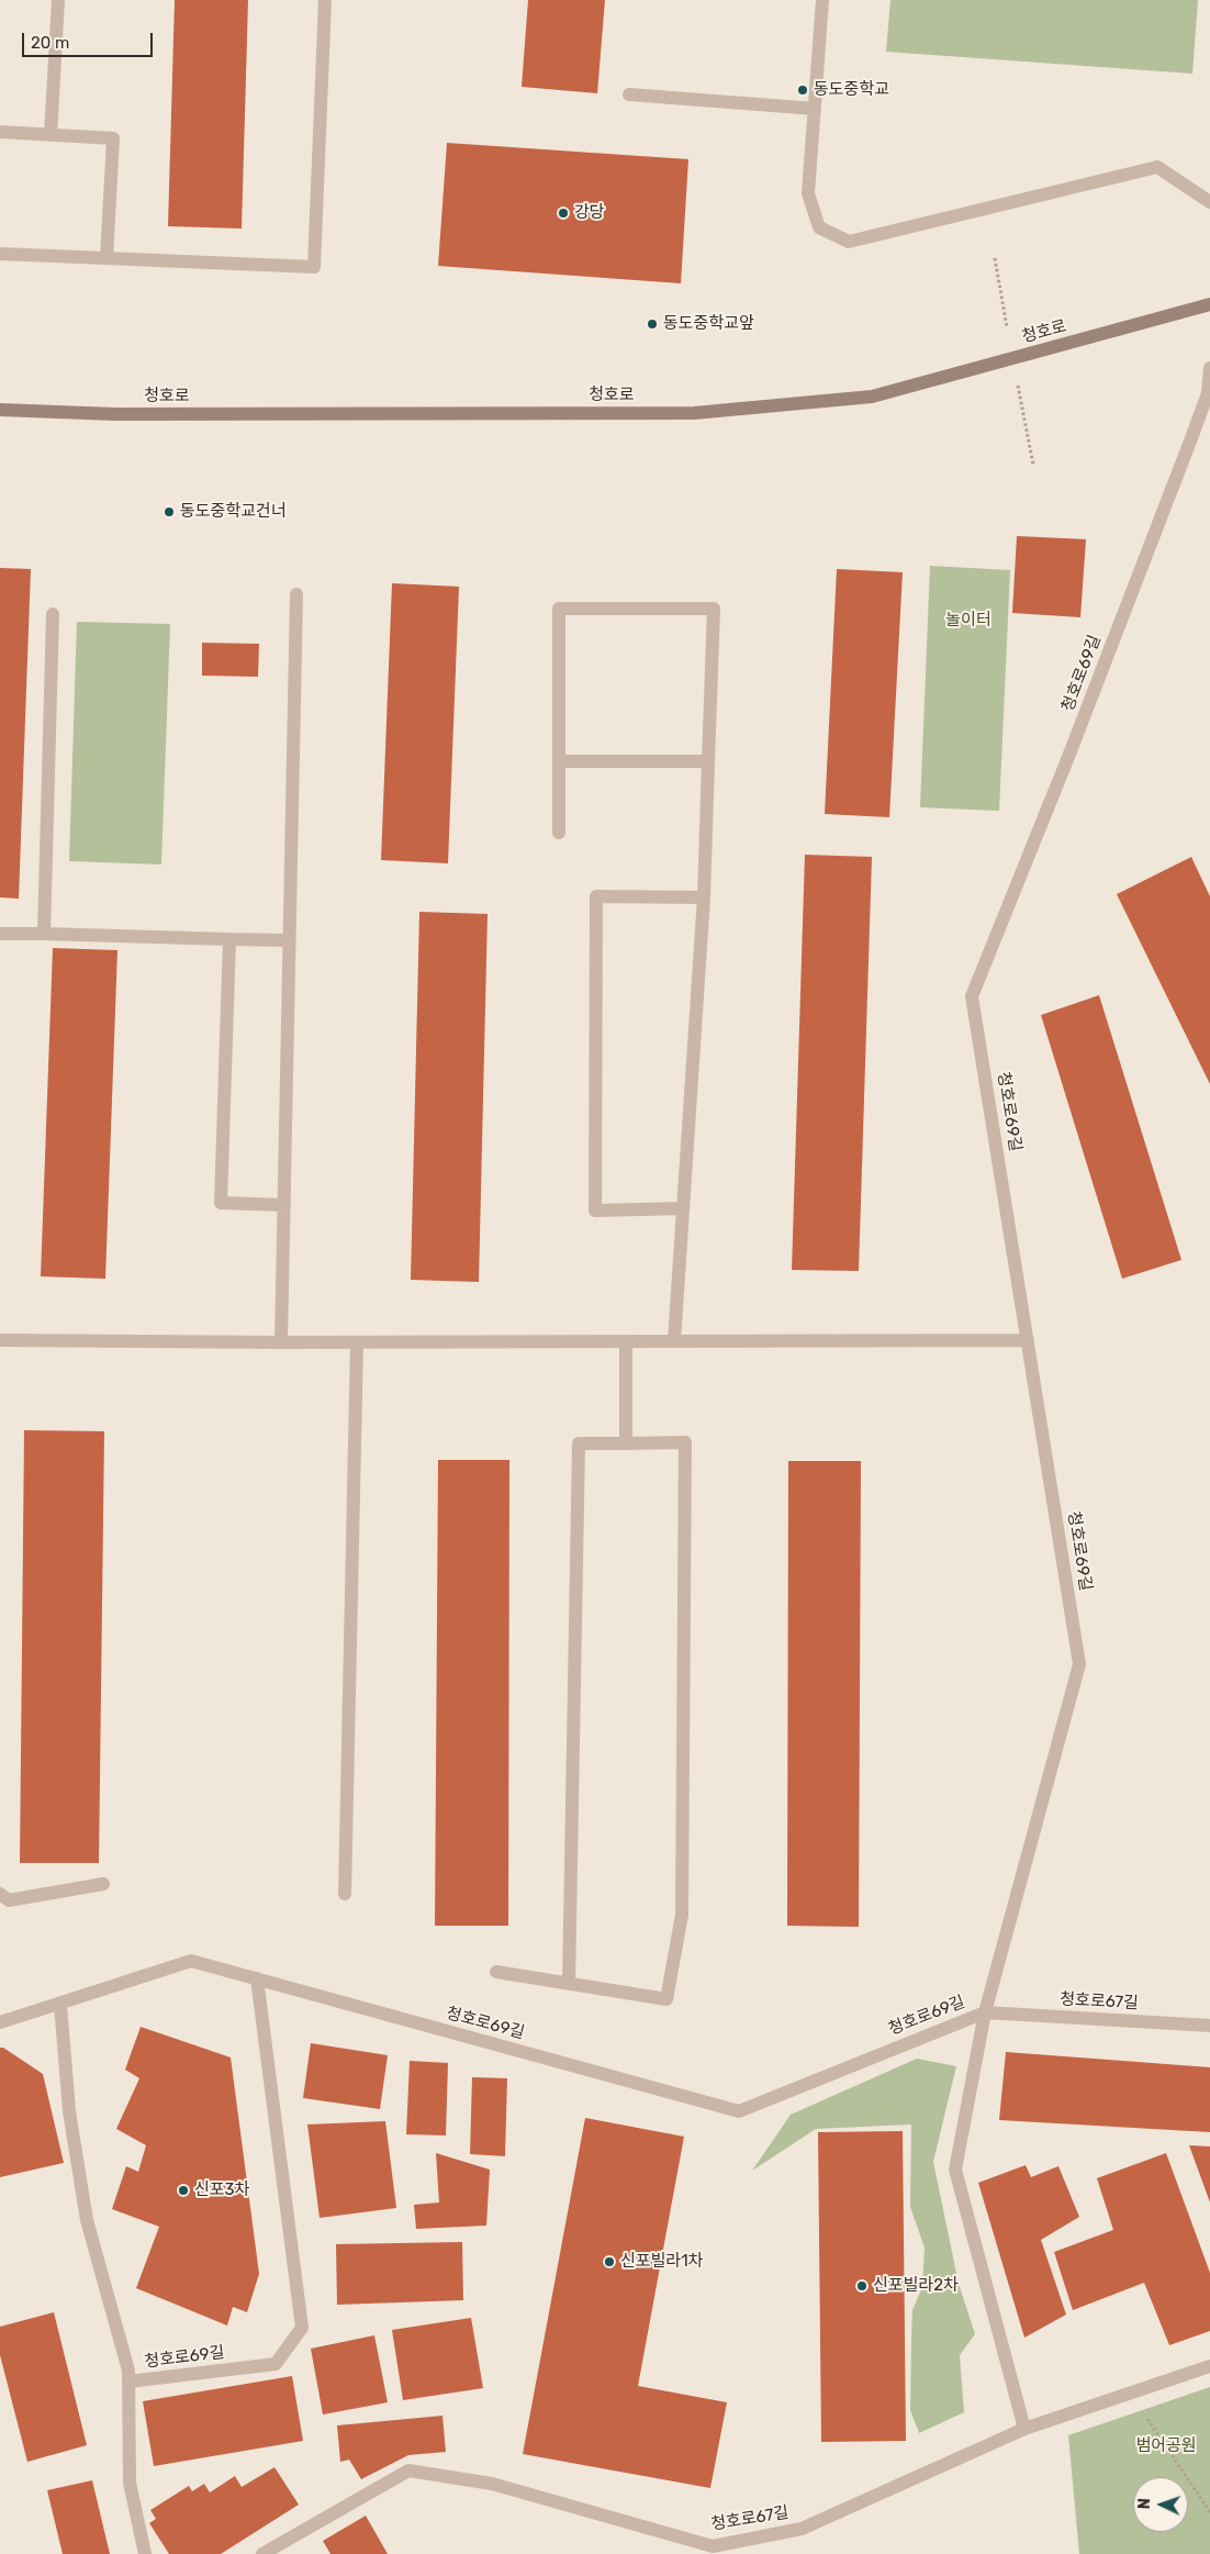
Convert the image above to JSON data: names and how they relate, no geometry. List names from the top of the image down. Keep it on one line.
{"streets":{"main road":["청호로"],"street":["청호로69길","청호로67길"]},"crossings":[["청호로69길","청호로67길"]],"parks":["놀이터","범어공원"],"places":["동도중학교","강당","동도중학교앞","동도중학교건너","신포3차","신포빌라1차","신포빌라2차"],"scale_bar":"20 m","north":"left"}
